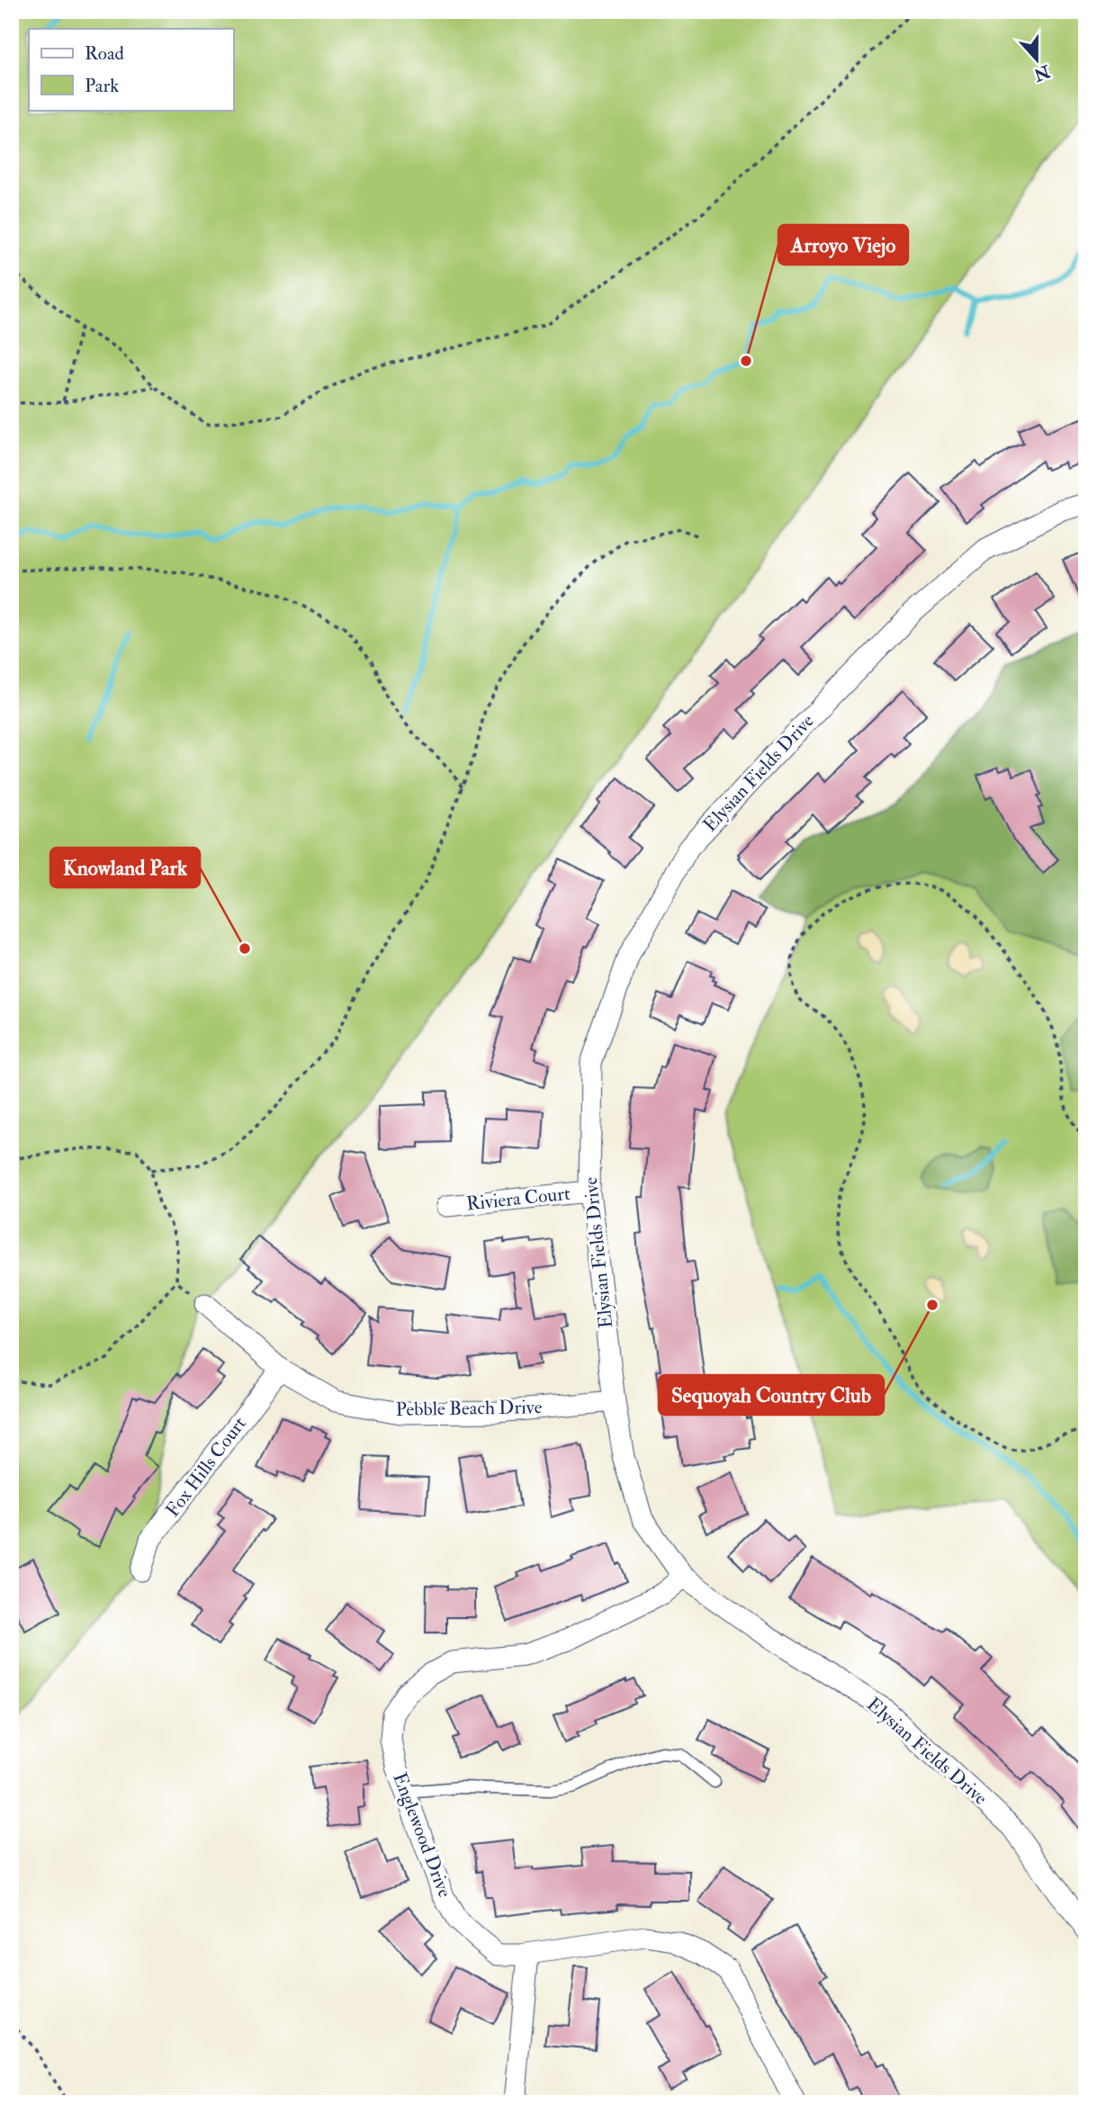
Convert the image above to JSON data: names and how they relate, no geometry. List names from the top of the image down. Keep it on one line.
{"streets":{"street":["Elysian Fields Drive","Riviera Court","Pebble Beach Drive","Fox Hills Court","Englewood Drive"]},"crossings":[["Elysian Fields Drive","Riviera Court"],["Elysian Fields Drive","Pebble Beach Drive"],["Elysian Fields Drive","Englewood Drive"],["Pebble Beach Drive","Fox Hills Court"]],"places":["Arroyo Viejo","Knowland Park","Sequoyah Country Club"],"legend":["Road","Park"],"north":"bottom"}
